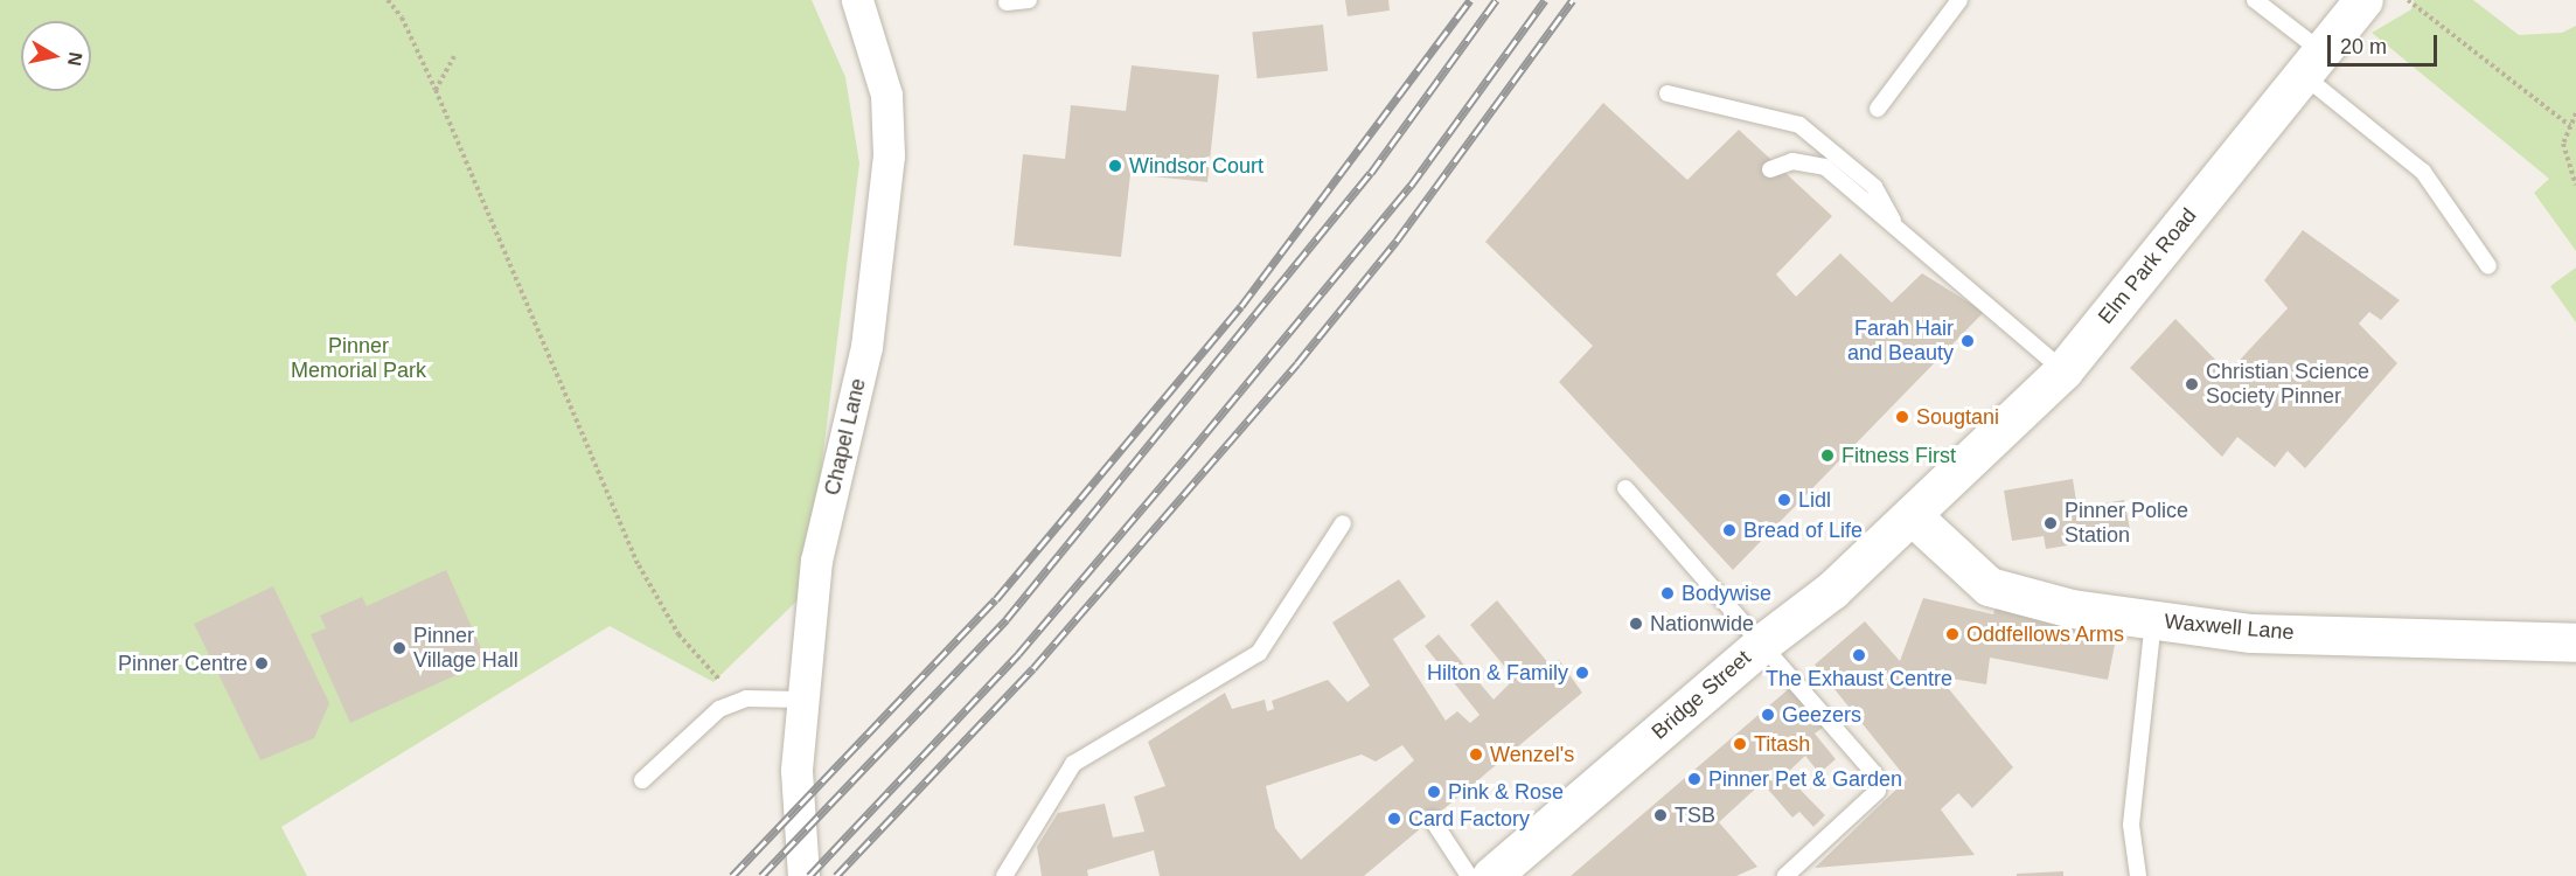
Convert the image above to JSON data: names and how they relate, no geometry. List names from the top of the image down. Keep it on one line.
{"streets":{"street":["Elm Park Road","Chapel Lane","Waxwell Lane","Bridge Street"]},"crossings":[["Elm Park Road","Waxwell Lane"],["Elm Park Road","Bridge Street"],["Waxwell Lane","Bridge Street"]],"parks":["Pinner Memorial Park"],"places":["Windsor Court","Farah Hair and Beauty","Christian Science Society Pinner","Sougtani","Fitness First","Lidl","Pinner Police Station","Bread of Life","Bodywise","Nationwide","Oddfellows Arms","Pinner Village Hall","The Exhaust Centre","Pinner Centre","Hilton & Family","Geezers","Titash","Wenzel's","Pinner Pet & Garden","Pink & Rose","TSB","Card Factory"],"scale_bar":"20 m","north":"right"}
